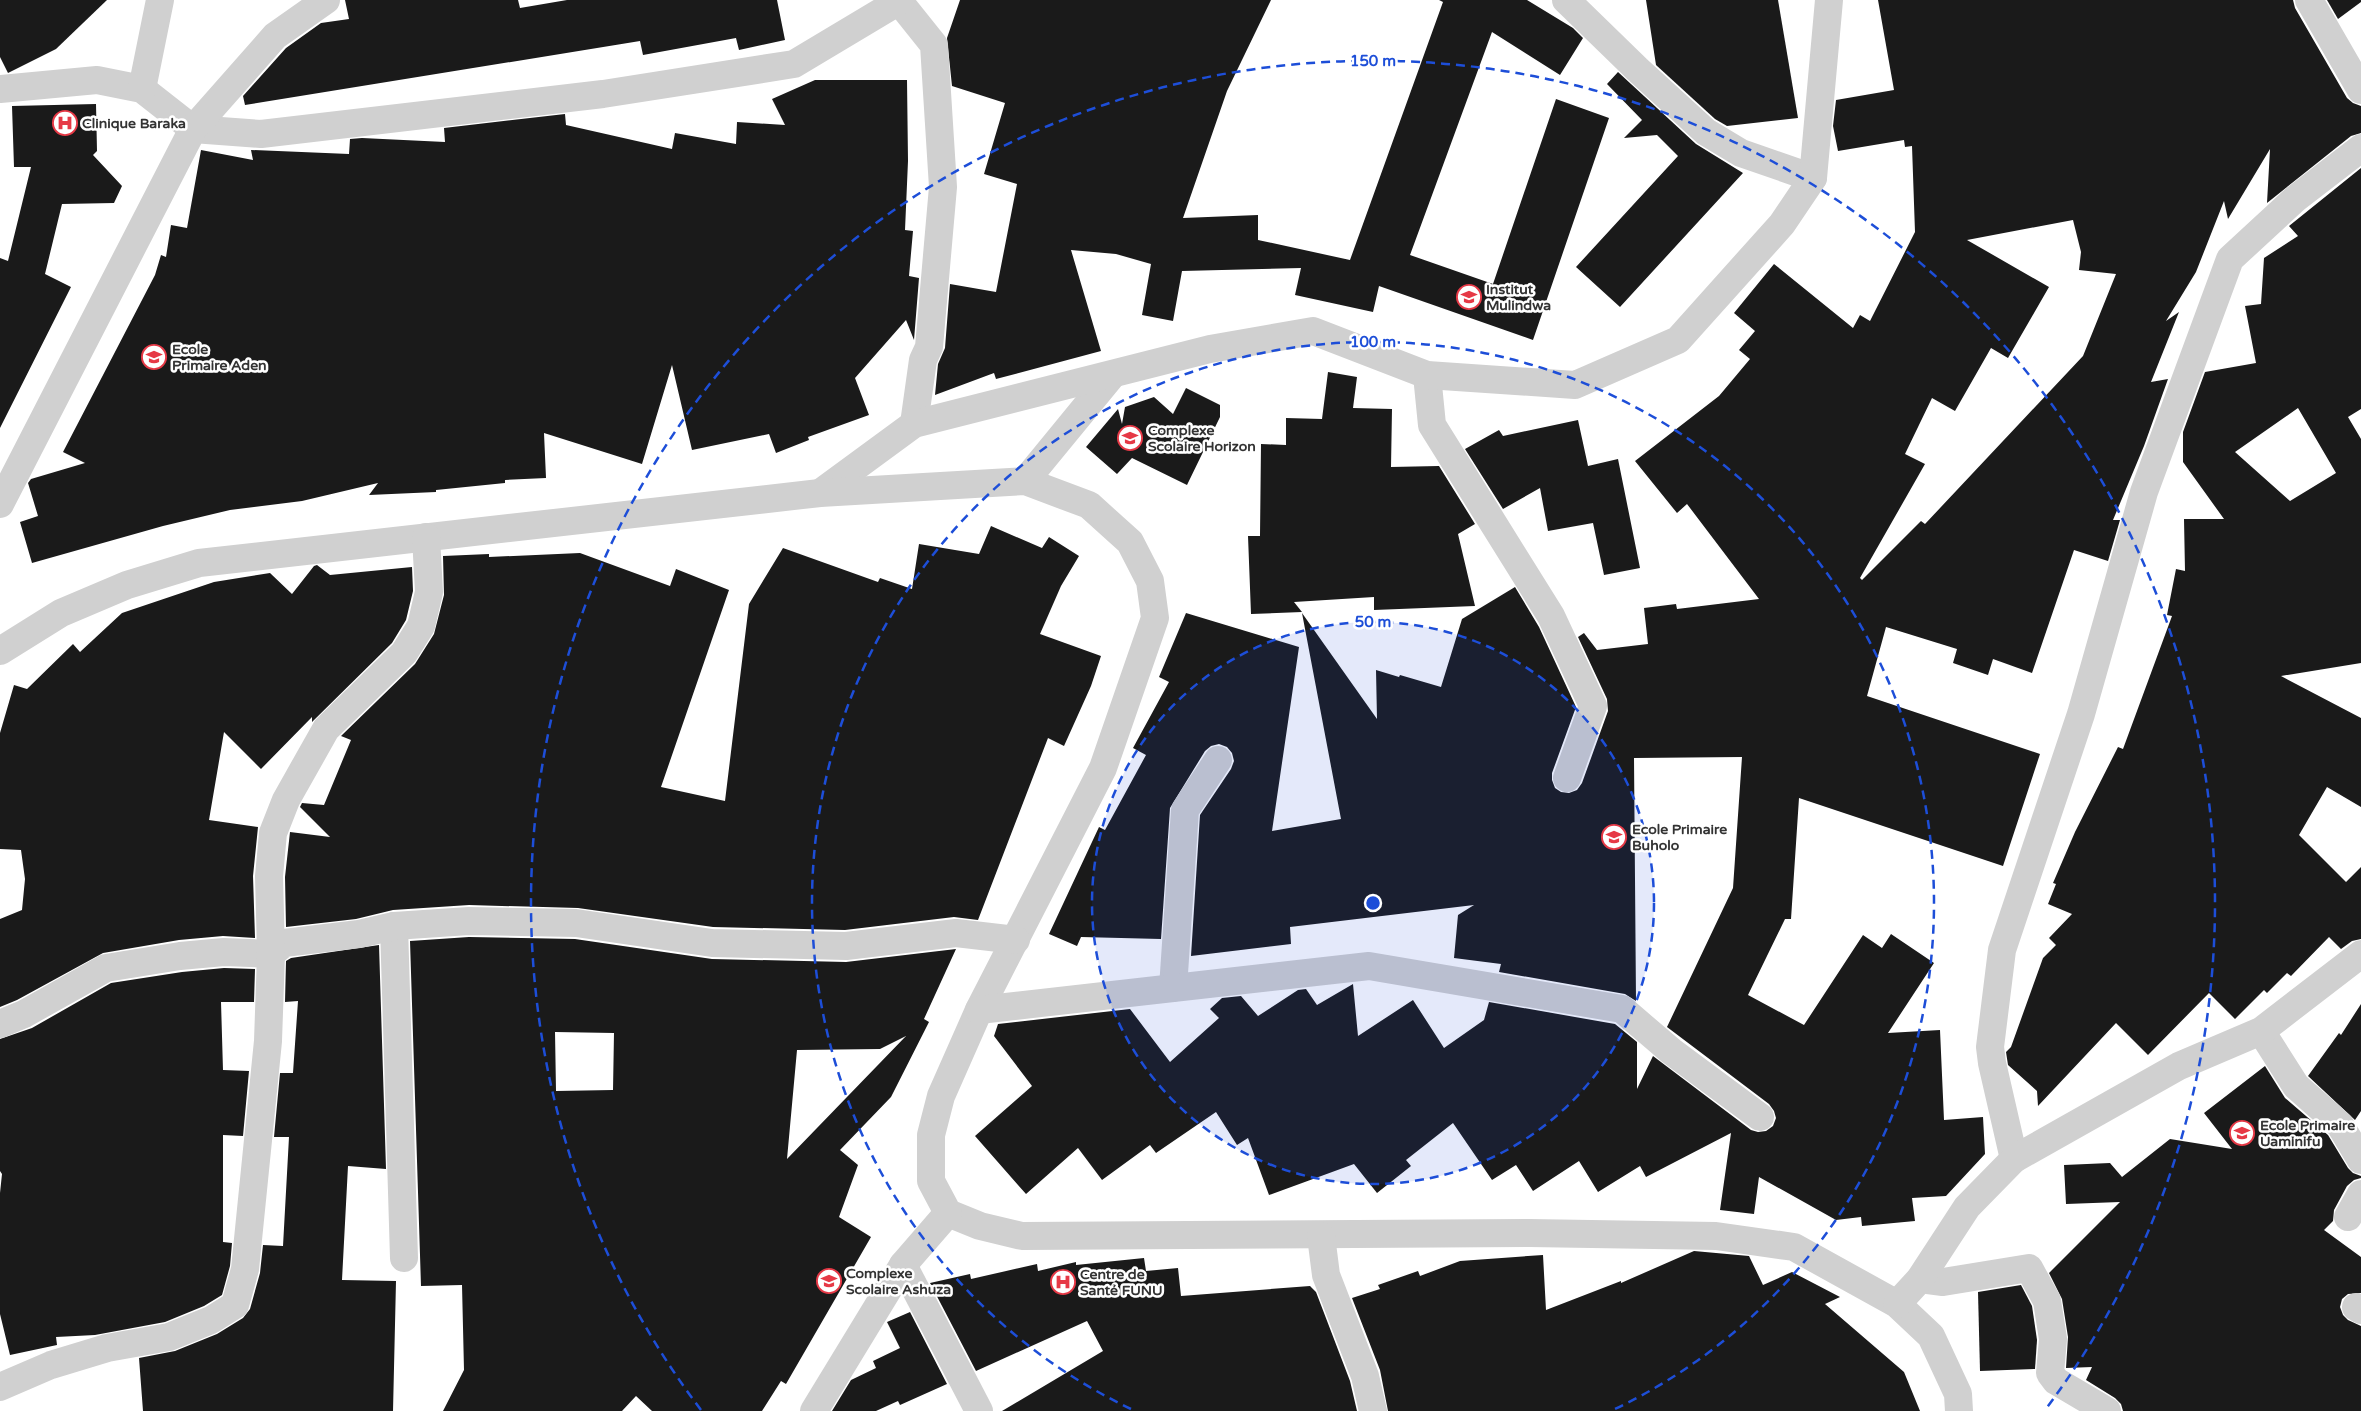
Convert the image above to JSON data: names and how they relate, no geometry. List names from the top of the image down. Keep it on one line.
{"places":{"hospital":["Clinique Baraka","Centre de Santé FUNU"],"school or university":["Institut Mulindwa","Ecole Primaire Aden","Complexe Scolaire Horizon","Ecole Primaire Buholo","Ecole Primaire Uaminifu","Complexe Scolaire Ashuza"]},"rings":["150 m","100 m","50 m"]}
